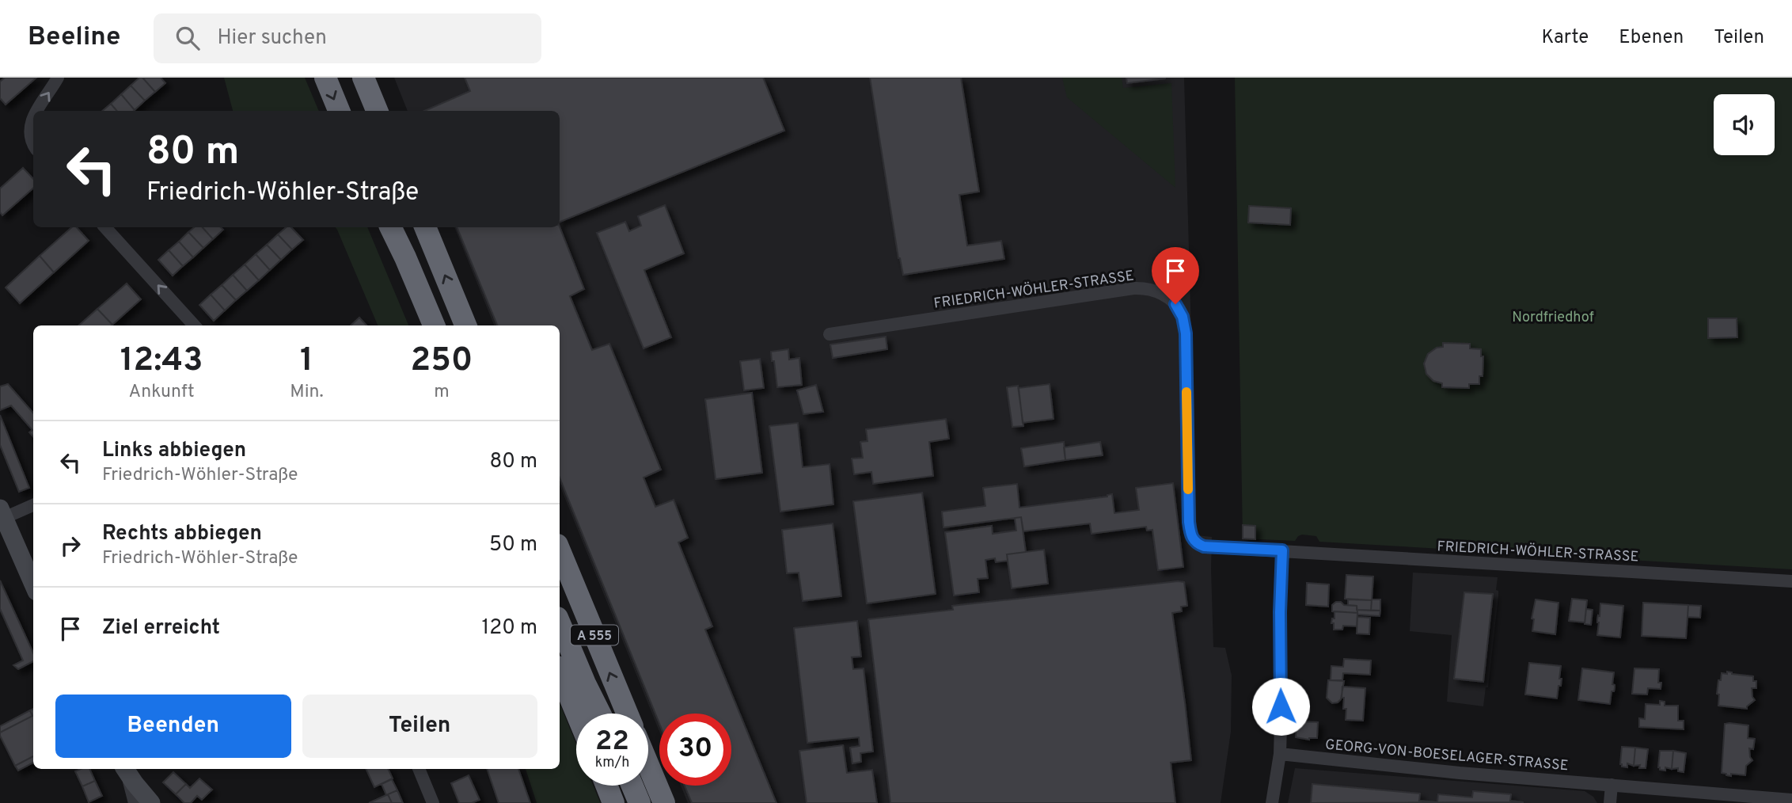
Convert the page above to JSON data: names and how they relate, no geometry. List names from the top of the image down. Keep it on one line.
{"streets":{"highway":["A 555"],"street":["FRIEDRICH-WÖHLER-STRASSE","GEORG-VON-BOESELAGER-STRASSE"]},"parks":["Nordfriedhof"],"page":{"header":"Beeline","search":"Hier suchen","nav":["Karte","Ebenen","Teilen"],"turn":["80 m","Friedrich-Wöhler-Straße"],"eta":["12:43","Ankunft","1","Min.","250","m"],"list":[{"name":"Links abbiegen","note":"Friedrich-Wöhler-Straße","value":"80 m"},{"name":"Rechts abbiegen","note":"Friedrich-Wöhler-Straße","value":"50 m"},{"name":"Ziel erreicht","value":"120 m"}],"buttons":["Beenden","Teilen"],"speed":"22 km/h","limit":"30"}}
